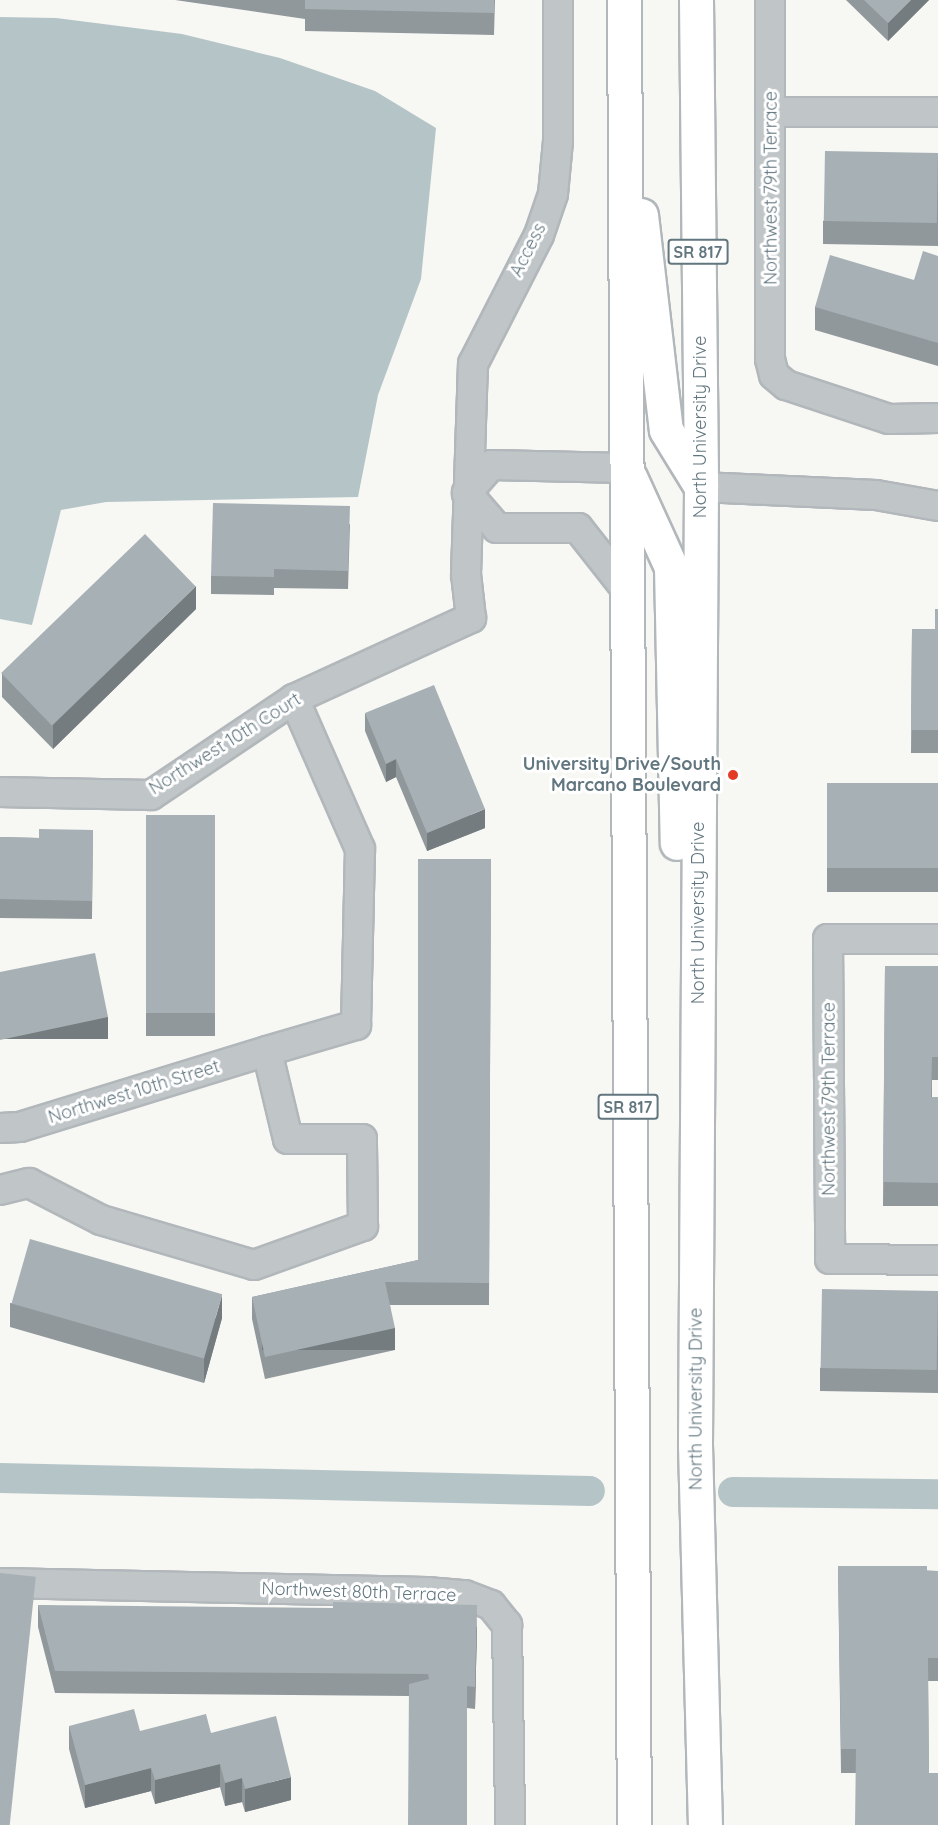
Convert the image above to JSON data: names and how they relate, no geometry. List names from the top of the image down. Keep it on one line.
{"streets":{"main road":["SR 817","North University Drive"],"street":["Northwest 79th Terrace","Access","Northwest 10th Court","Northwest 10th Street","Northwest 80th Terrace"]},"crossings":[["Access","Northwest 10th Court"]],"places":["University Drive/South Marcano Boulevard"]}
